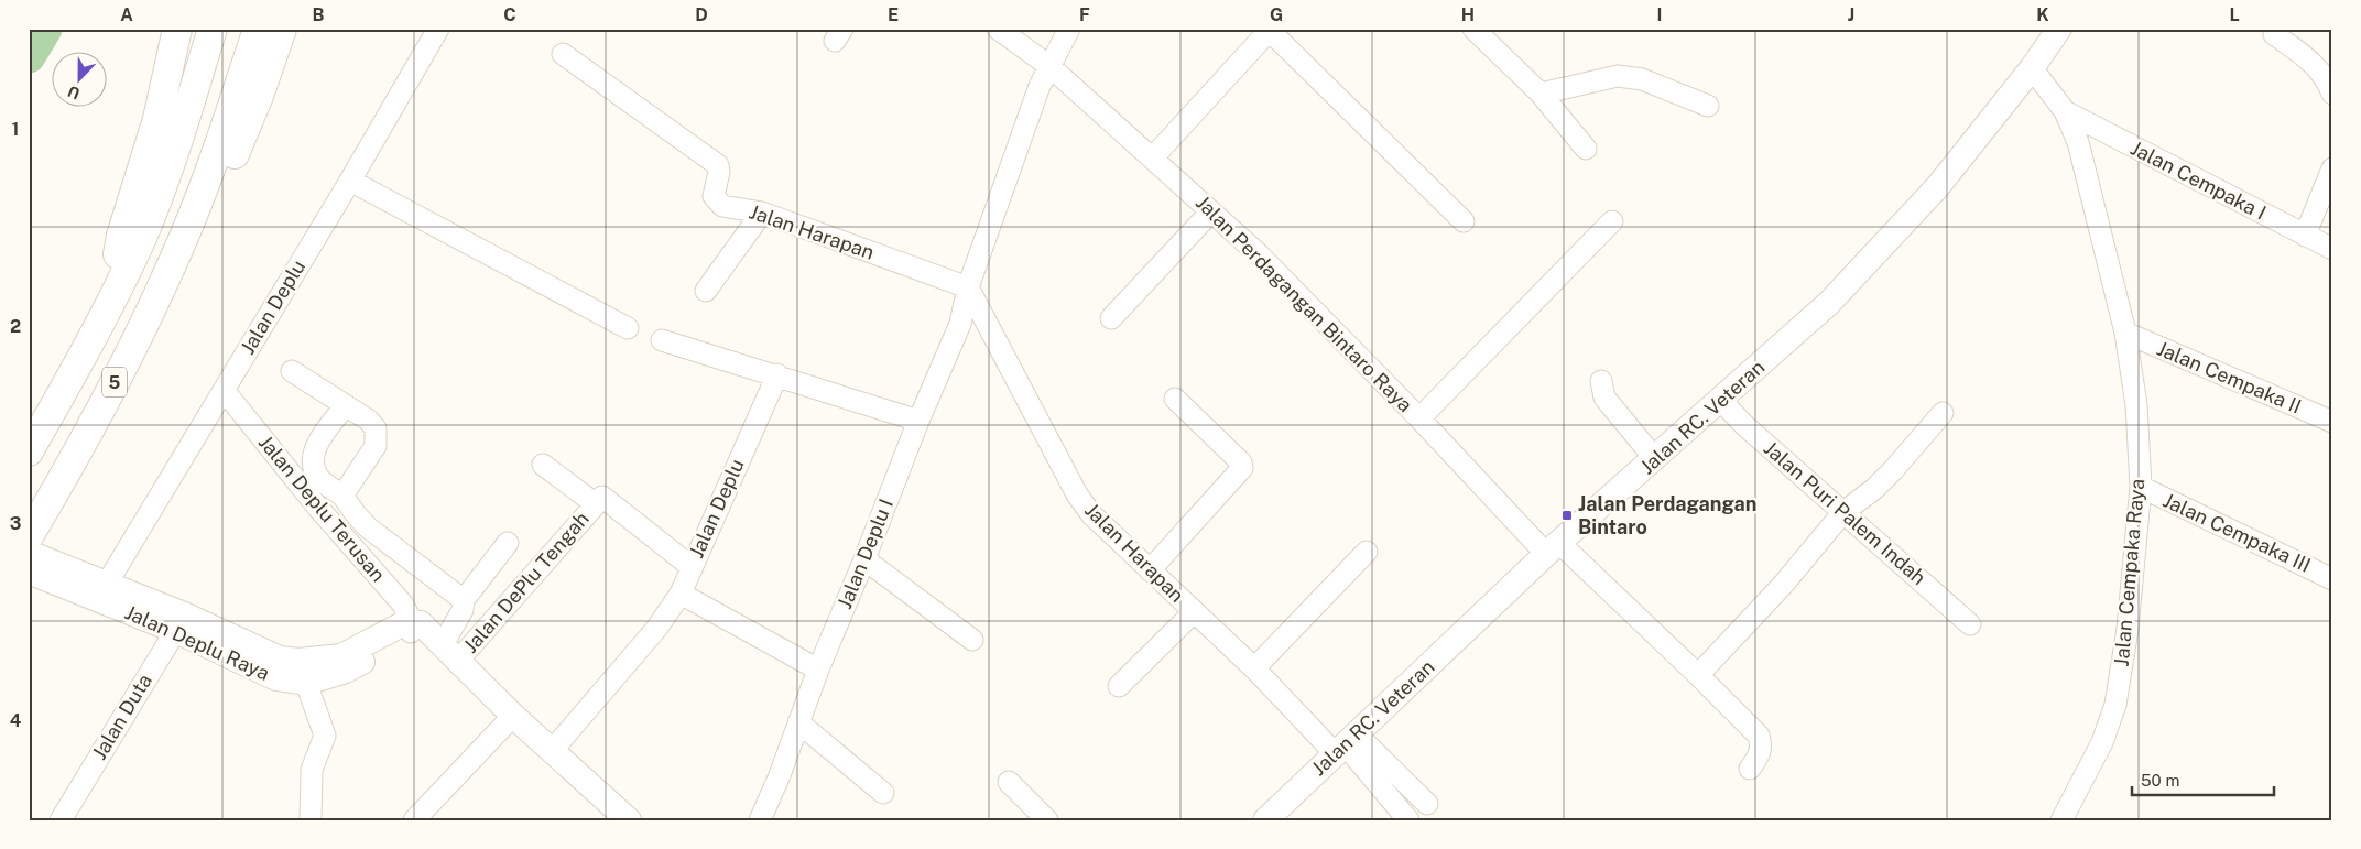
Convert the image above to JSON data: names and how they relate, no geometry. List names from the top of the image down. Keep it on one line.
{"streets":{"highway":["5"],"main road":["Jalan RC. Veteran","Jalan Deplu Raya"],"street":["Jalan Cempaka I","Jalan Harapan","Jalan Perdagangan Bintaro Raya","Jalan Deplu","Jalan Cempaka II","Jalan Deplu Terusan","Jalan Puri Palem Indah","Jalan Cempaka III","Jalan Deplu I","Jalan Cempaka Raya","Jalan DePlu Tengah","Jalan Duta"]},"crossings":[["Jalan Cempaka I","Jalan Cempaka Raya"],["Jalan Harapan","Jalan RC. Veteran"],["Jalan Harapan","Jalan Deplu I"],["Jalan Perdagangan Bintaro Raya","Jalan RC. Veteran"],["Jalan Deplu","Jalan Deplu Terusan"],["Jalan Deplu","Jalan Deplu Raya"],["Jalan Cempaka II","Jalan Cempaka Raya"],["Jalan RC. Veteran","Jalan Puri Palem Indah"],["Jalan RC. Veteran","Jalan Cempaka Raya"],["Jalan Deplu Terusan","Jalan DePlu Tengah"],["Jalan Deplu Terusan","Jalan Deplu Raya"],["Jalan Cempaka III","Jalan Cempaka Raya"],["Jalan DePlu Tengah","Jalan Deplu Raya"],["Jalan Deplu Raya","Jalan Duta"]],"places":{"transit":["Jalan Perdagangan Bintaro"]},"scale_bar":"50 m","north":"bottom","grid":{"columns":["A","B","C","D","E","F","G","H","I","J","K","L"],"rows":["1","2","3","4"]}}
